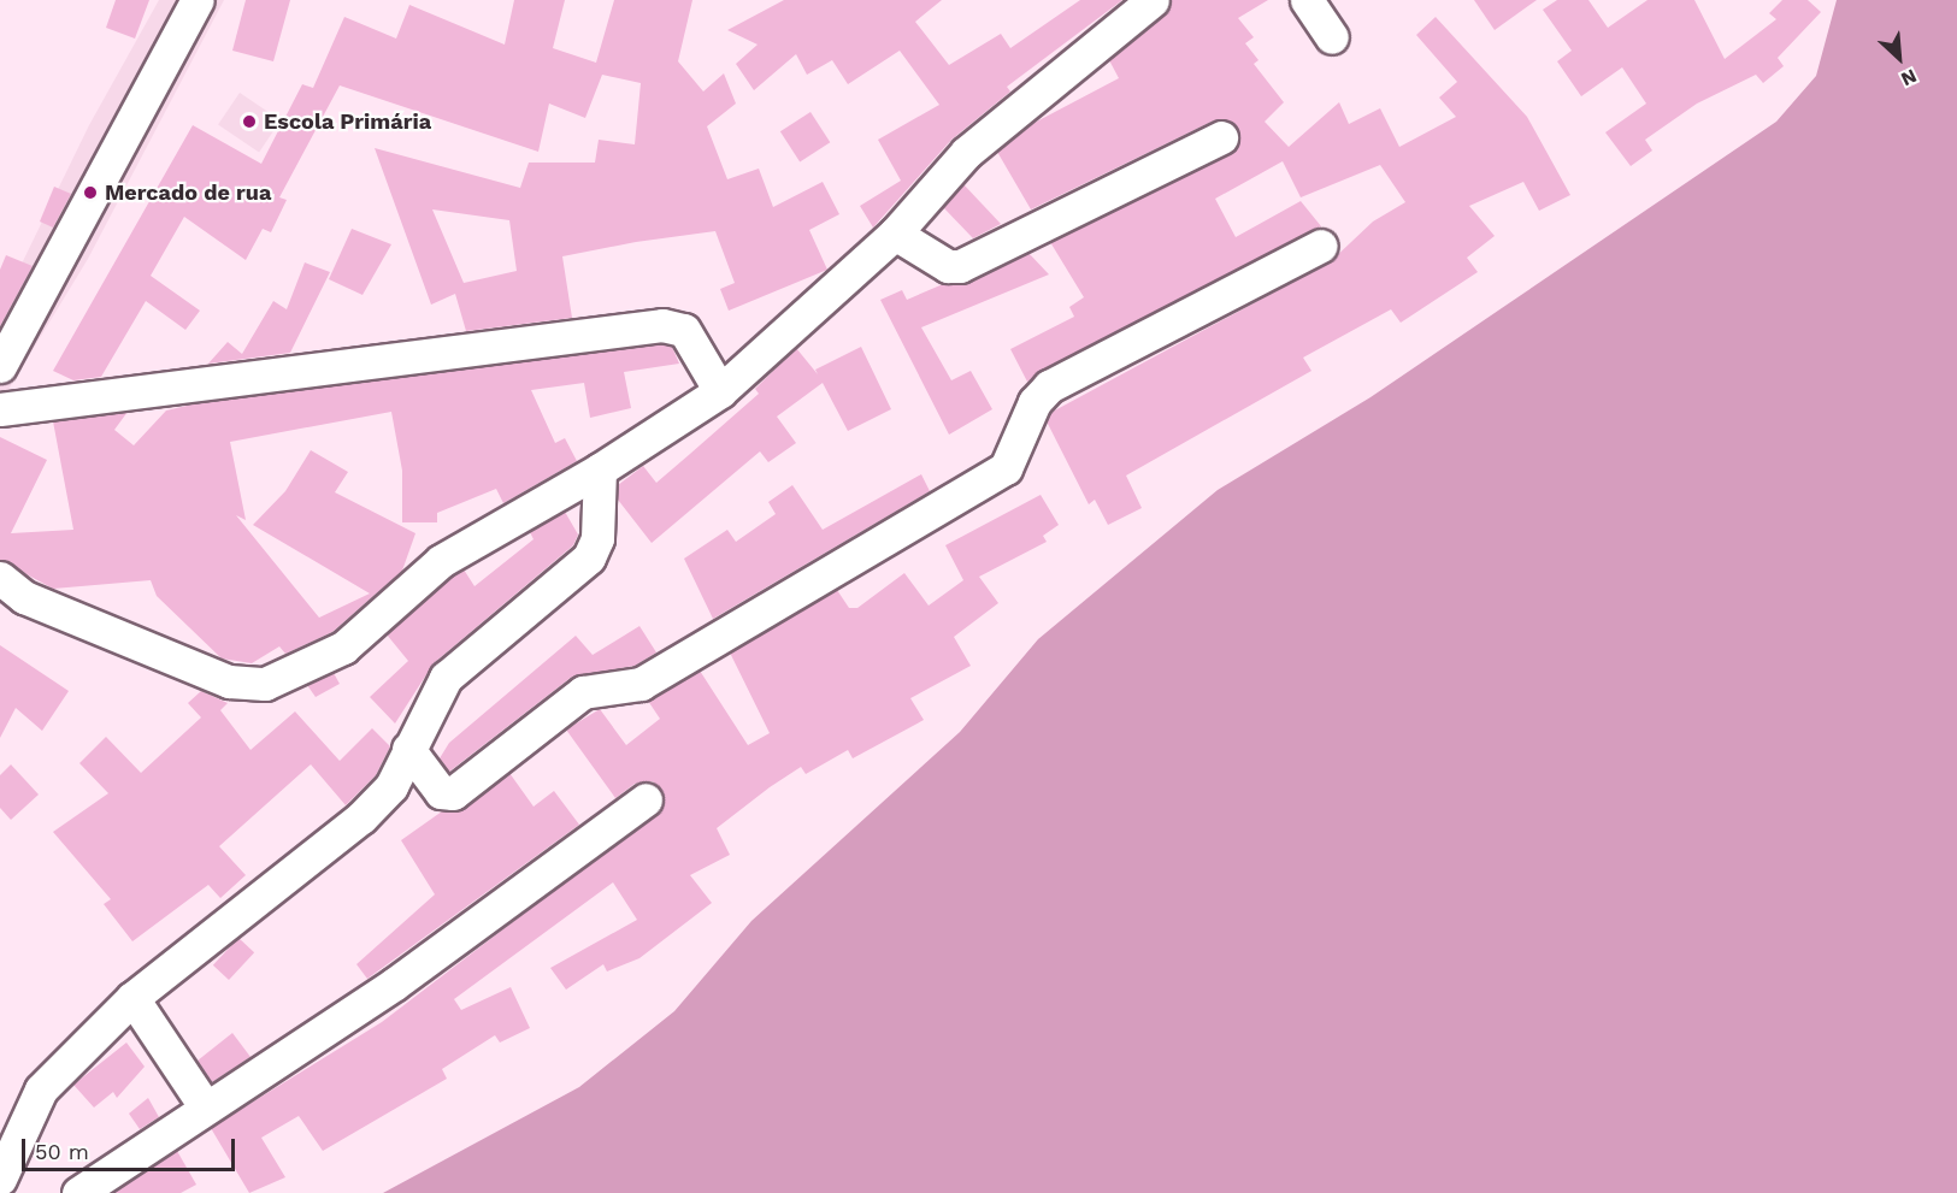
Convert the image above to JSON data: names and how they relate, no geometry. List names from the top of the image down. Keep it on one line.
{"places":["Escola Primária","Mercado de rua"],"scale_bar":"50 m","north":"bottom right"}
